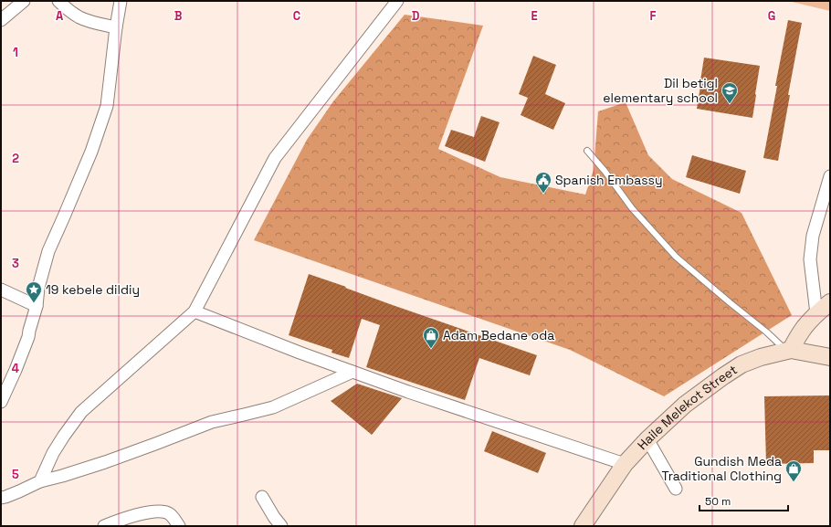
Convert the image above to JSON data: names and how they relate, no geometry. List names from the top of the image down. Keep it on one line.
{"streets":{"main road":["Haile Melekot Street"]},"places":{"school or university":["Dil betigl elementary school"],"public building":["Spanish Embassy"],"place":["19 kebele dildiy"],"shop":["Adam Bedane oda","Gundish Meda Traditional Clothing"]},"scale_bar":"50 m","grid":{"columns":["A","B","C","D","E","F","G"],"rows":["1","2","3","4","5"]}}
